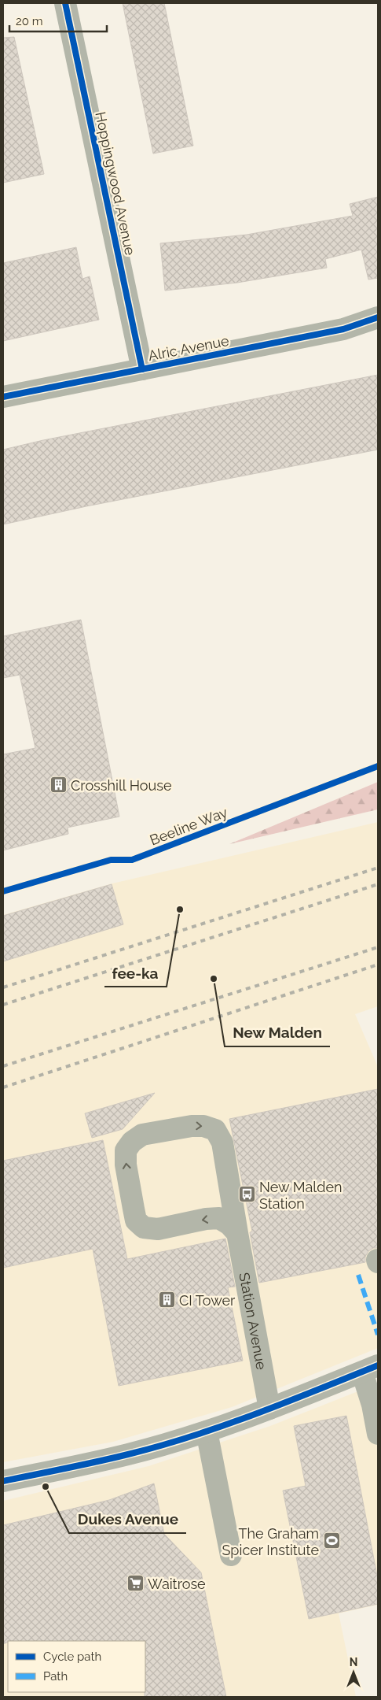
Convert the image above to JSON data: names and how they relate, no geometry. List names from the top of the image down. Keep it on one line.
{"streets":{"street":["Hoppingwood Avenue","Alric Avenue","Station Avenue"],"cycle path":["Beeline Way"]},"crossings":[["Hoppingwood Avenue","Alric Avenue"]],"places":{"building":["Crosshill House","CI Tower"],"other":["fee-ka","New Malden","Dukes Avenue"],"bus stop":["New Malden Station"],"sports":["The Graham Spicer Institute"],"supermarket":["Waitrose"]},"legend":["Cycle path","Path"],"scale_bar":"20 m","north":"top"}
